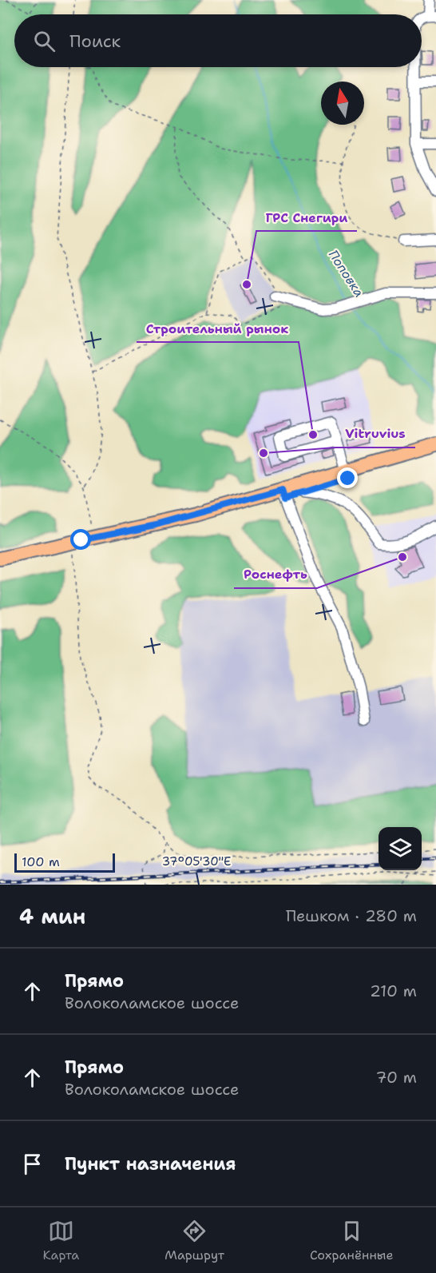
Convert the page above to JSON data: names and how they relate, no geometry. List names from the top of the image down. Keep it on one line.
{"water":["Поповка"],"places":["ГРС Снегири","Строительный рынок","Vitruvius","Роснефть"],"scale_bar":"100 m","north":"top","page":{"search":"Поиск","scale":"100 m","heading":["4 мин","Пешком · 280 m"],"list":[["Прямо","Волоколамское шоссе","210 m"],["Прямо","Волоколамское шоссе","70 m"],"Пункт назначения"],"nav":["Карта","Маршрут","Сохранённые"]},"coordinates":["37°05'30\"E"]}
